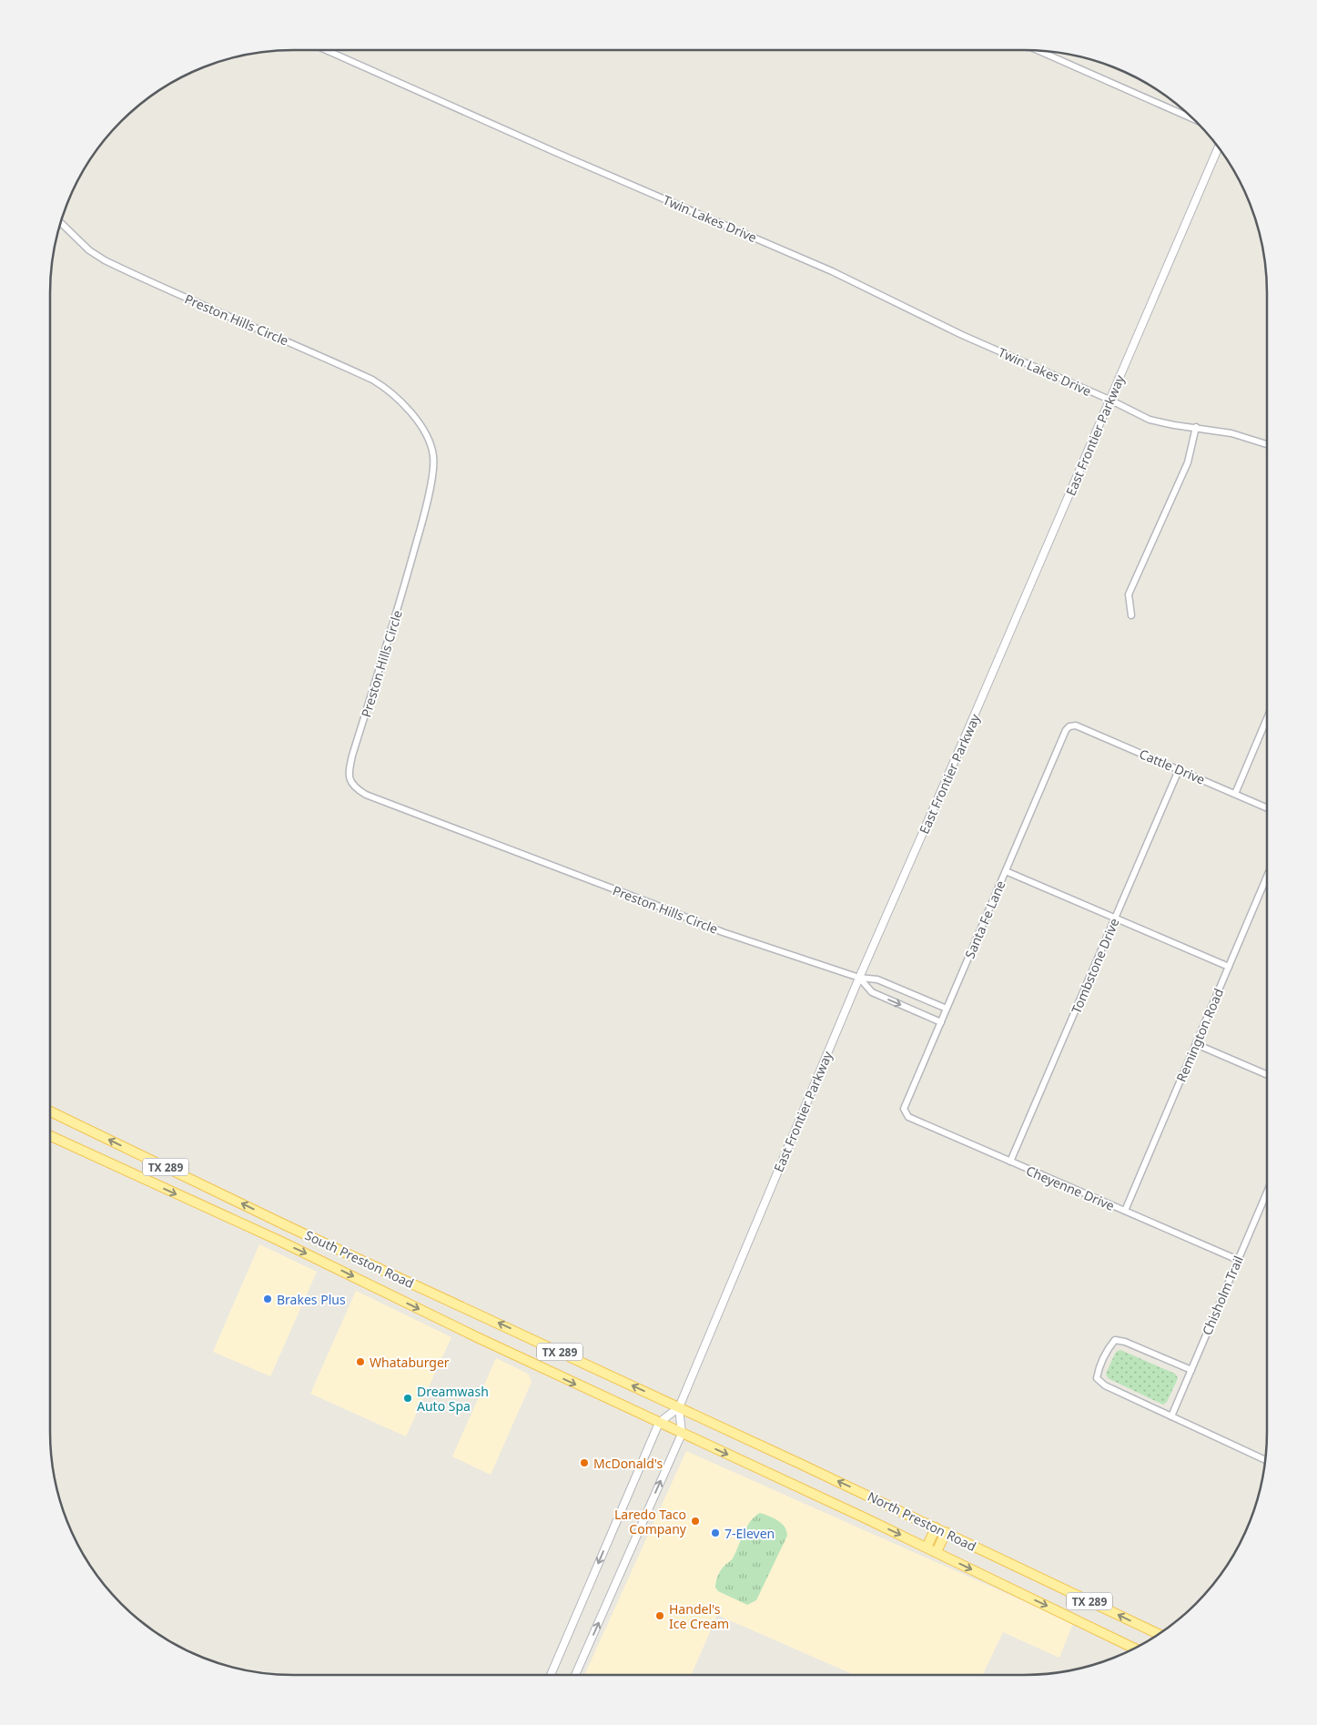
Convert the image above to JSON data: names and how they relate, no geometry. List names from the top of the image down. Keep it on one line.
{"streets":{"main road":["TX 289","South Preston Road","North Preston Road"],"street":["Twin Lakes Drive","Preston Hills Circle","East Frontier Parkway","Cattle Drive","Santa Fe Lane","Tombstone Drive","Remington Road","Cheyenne Drive","Chisholm Trail"]},"crossings":[["Twin Lakes Drive","East Frontier Parkway"],["Preston Hills Circle","East Frontier Parkway"],["Preston Hills Circle","Santa Fe Lane"],["East Frontier Parkway","South Preston Road"],["East Frontier Parkway","North Preston Road"],["Cattle Drive","Santa Fe Lane"],["Cattle Drive","Tombstone Drive"],["Santa Fe Lane","Cheyenne Drive"],["Tombstone Drive","Cheyenne Drive"],["Remington Road","Cheyenne Drive"],["Cheyenne Drive","Chisholm Trail"],["South Preston Road","North Preston Road"]],"places":["Brakes Plus","Whataburger","Dreamwash Auto Spa","McDonald's","Laredo Taco Company","7-Eleven","Handel's Ice Cream"]}
